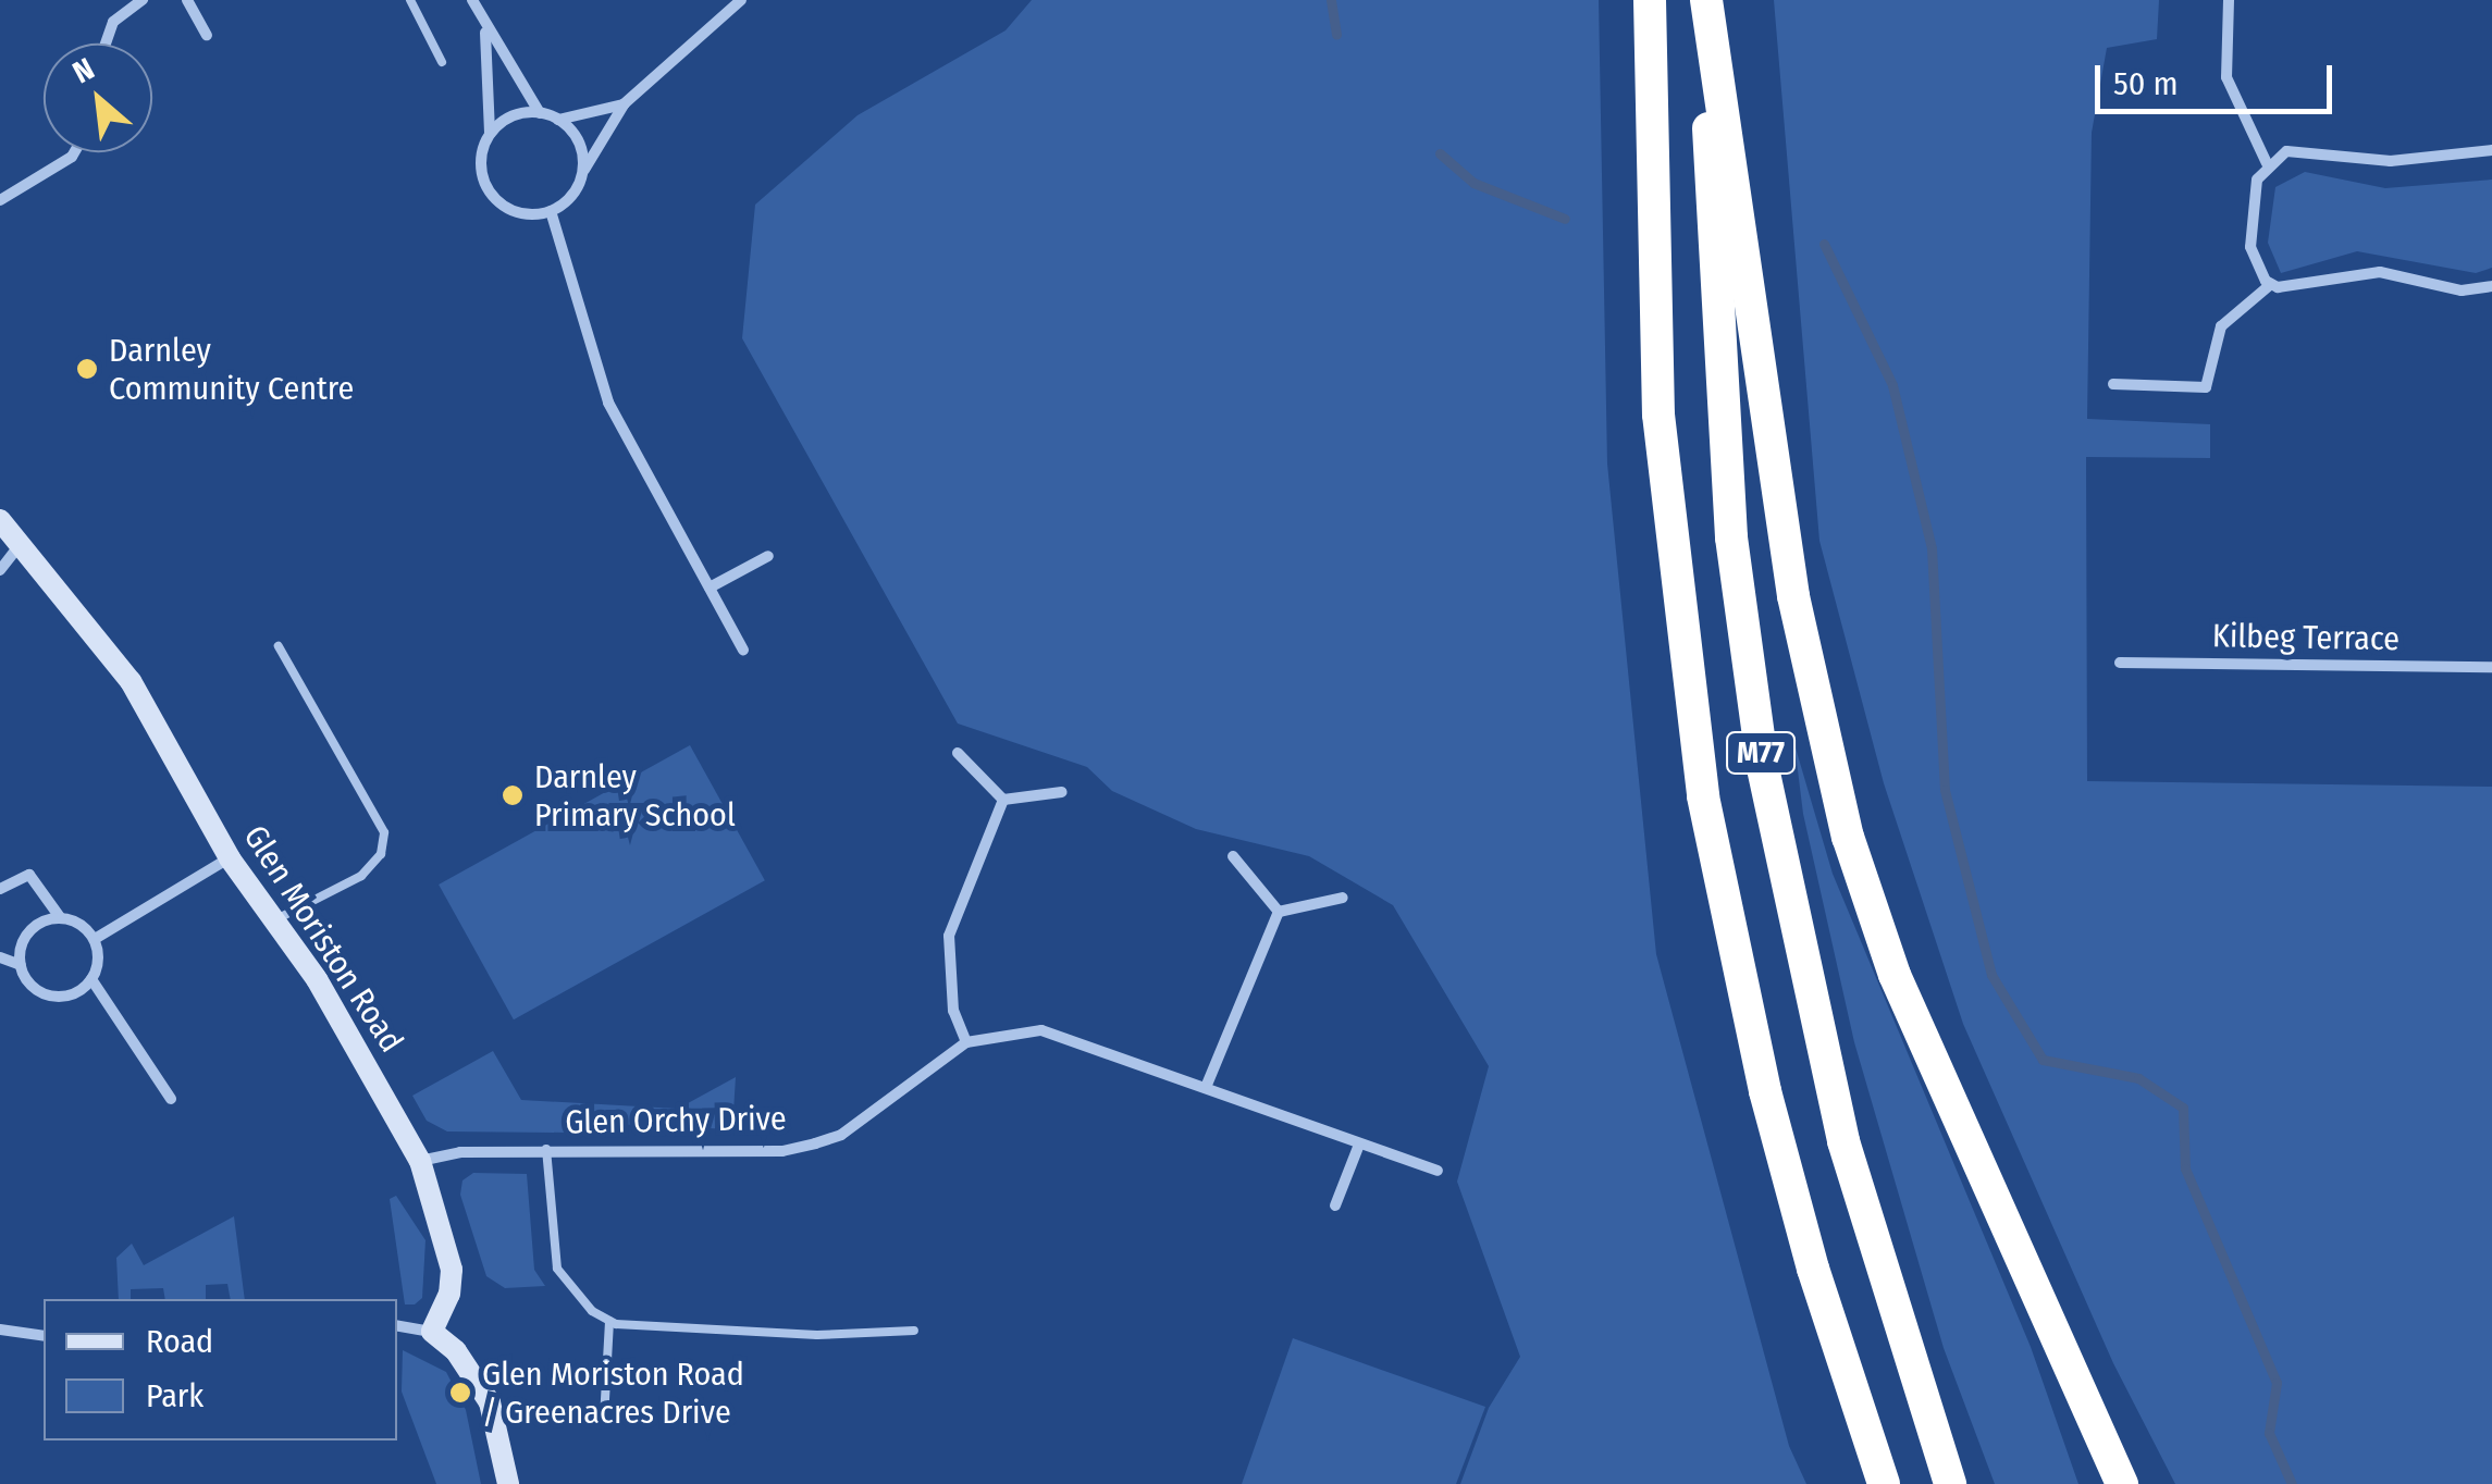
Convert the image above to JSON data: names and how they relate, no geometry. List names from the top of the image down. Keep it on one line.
{"streets":{"highway":["M77"],"street":["Kilbeg Terrace","Glen Moriston Road","Glen Orchy Drive"]},"crossings":[["Glen Moriston Road","Glen Orchy Drive"]],"places":["Darnley Community Centre","Darnley Primary School","Glen Moriston Road / Greenacres Drive"],"legend":["Road","Park"],"scale_bar":"50 m","north":"top left"}
